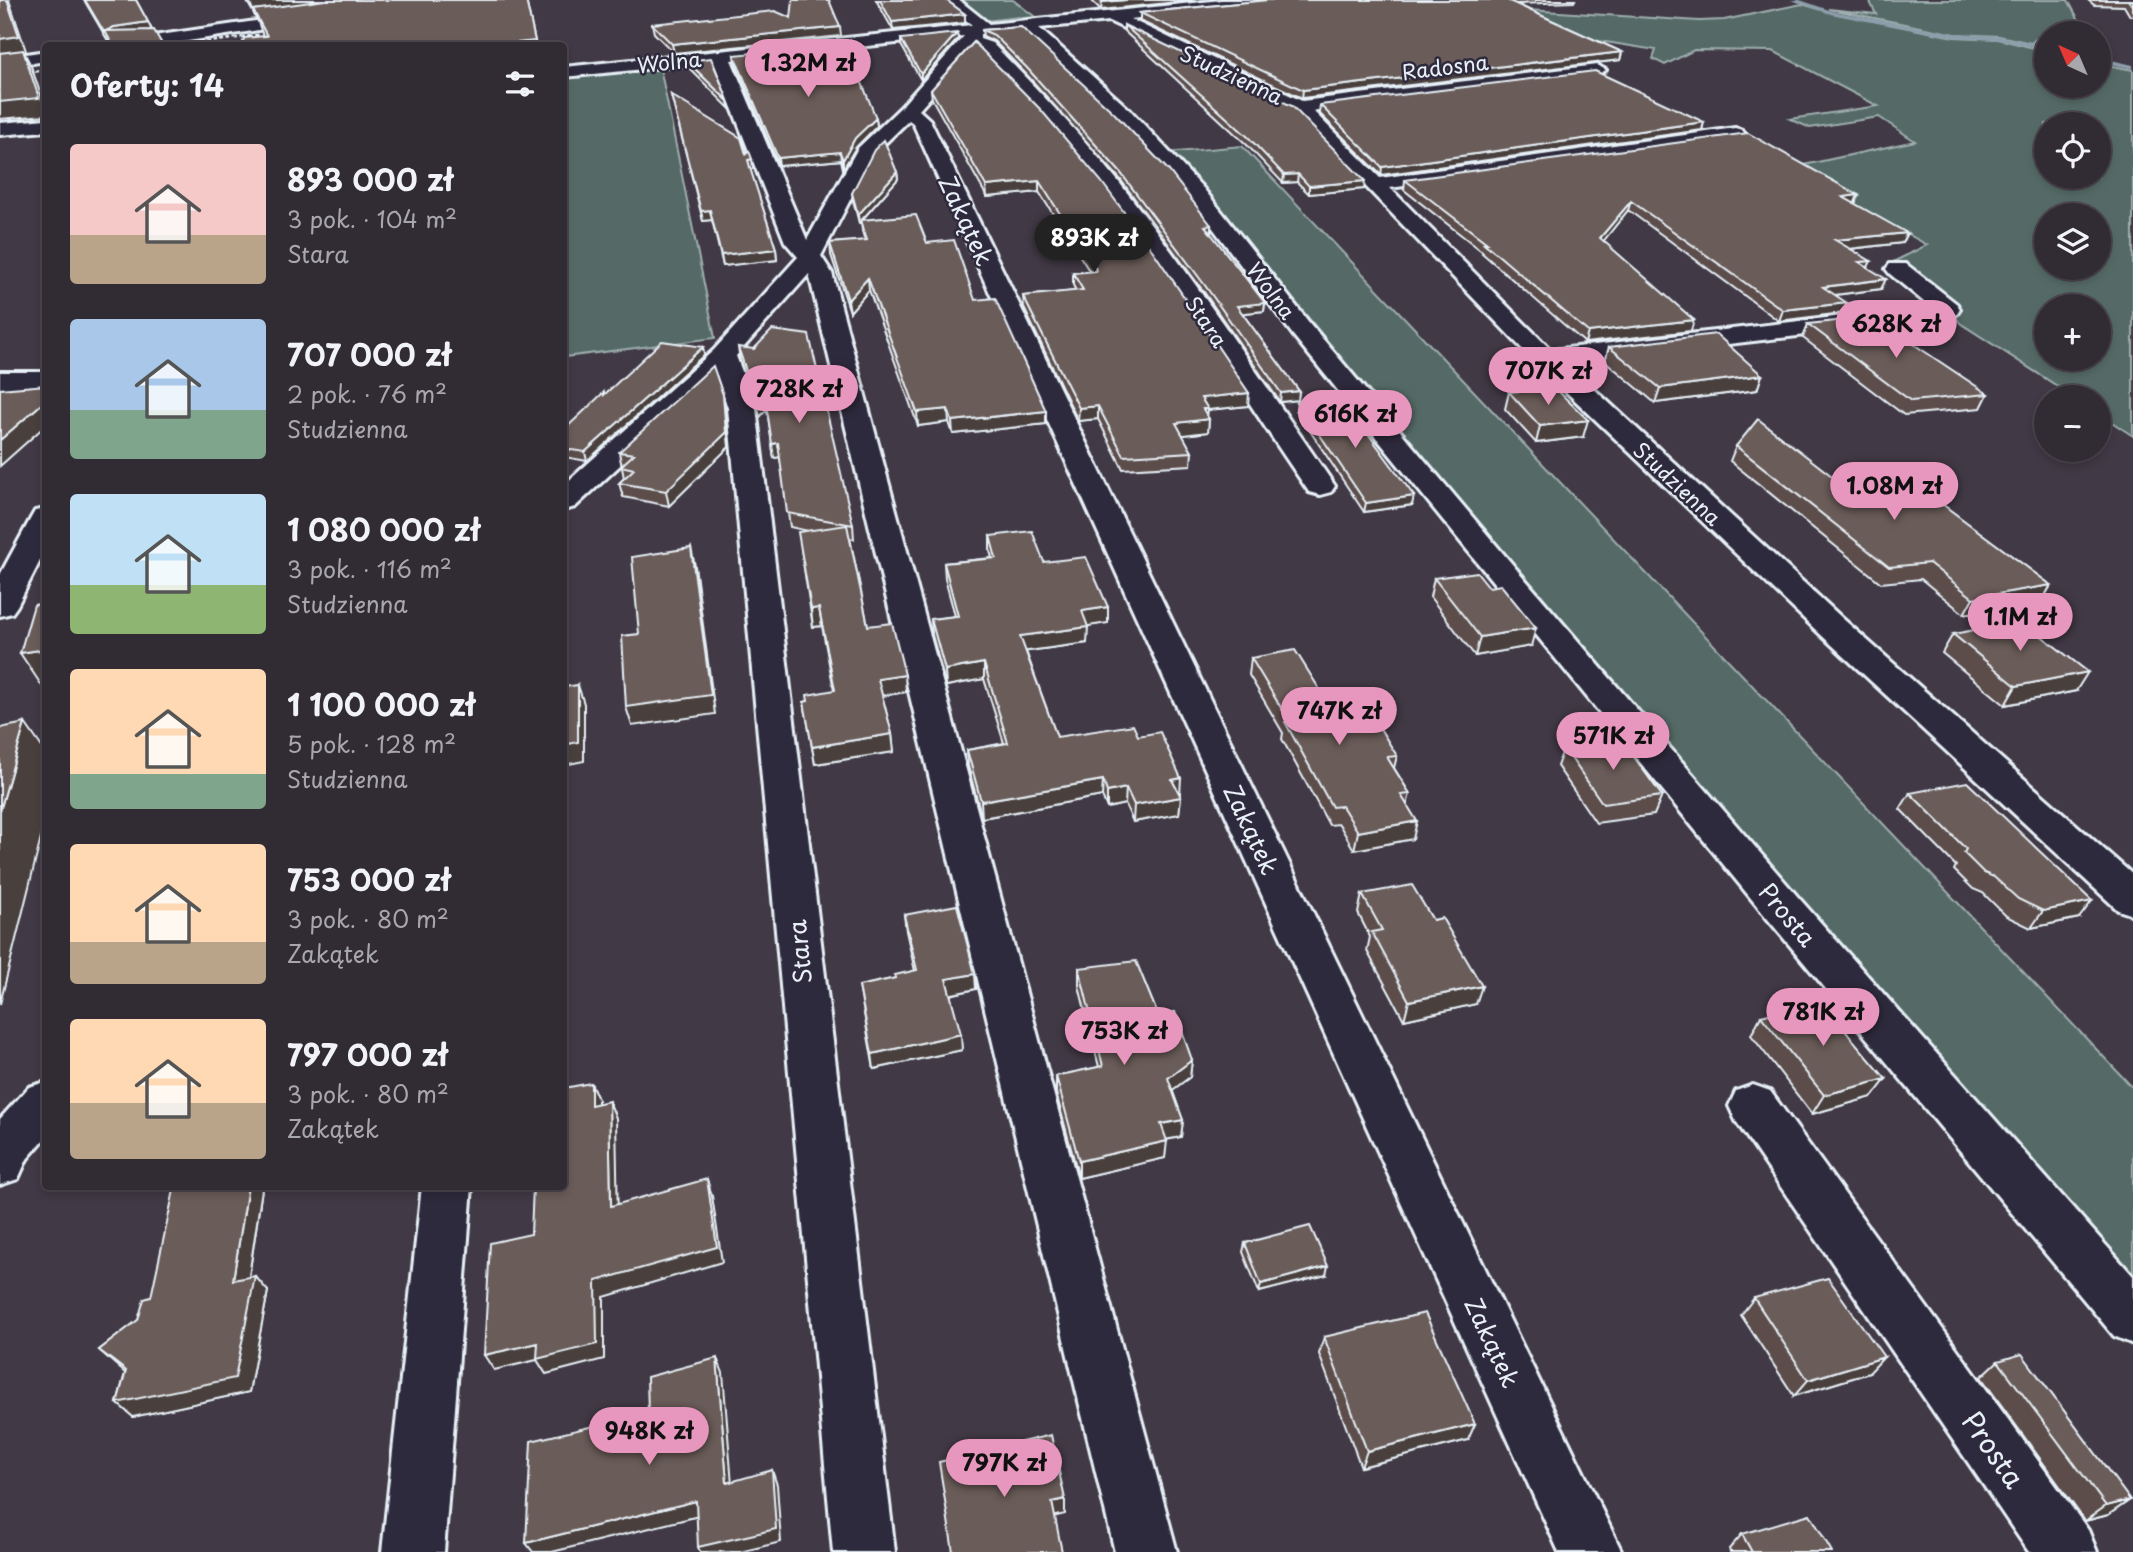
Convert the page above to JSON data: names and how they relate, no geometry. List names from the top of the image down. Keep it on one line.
{"streets":{"street":["Wolna","Radosna","Studzienna","Zakątek","Stara","Prosta"]},"crossings":[["Wolna","Studzienna"],["Wolna","Stara"],["Wolna","Prosta"],["Radosna","Studzienna"]],"north":"top left","page":{"map_buttons":["+","−"],"price":["1.32M zł","893K zł","628K zł","707K zł","728K zł","616K zł","1.08M zł","1.1M zł","747K zł","571K zł","781K zł","753K zł","948K zł","797K zł"],"heading":"Oferty: 14","list":[{"name":"893 000 zł","note":"3 pok. · 104 m² · Stara"},{"name":"707 000 zł","note":"2 pok. · 76 m² · Studzienna"},{"name":"1 080 000 zł","note":"3 pok. · 116 m² · Studzienna"},{"name":"1 100 000 zł","note":"5 pok. · 128 m² · Studzienna"},{"name":"753 000 zł","note":"3 pok. · 80 m² · Zakątek"},{"name":"797 000 zł","note":"3 pok. · 80 m² · Zakątek"}]}}
